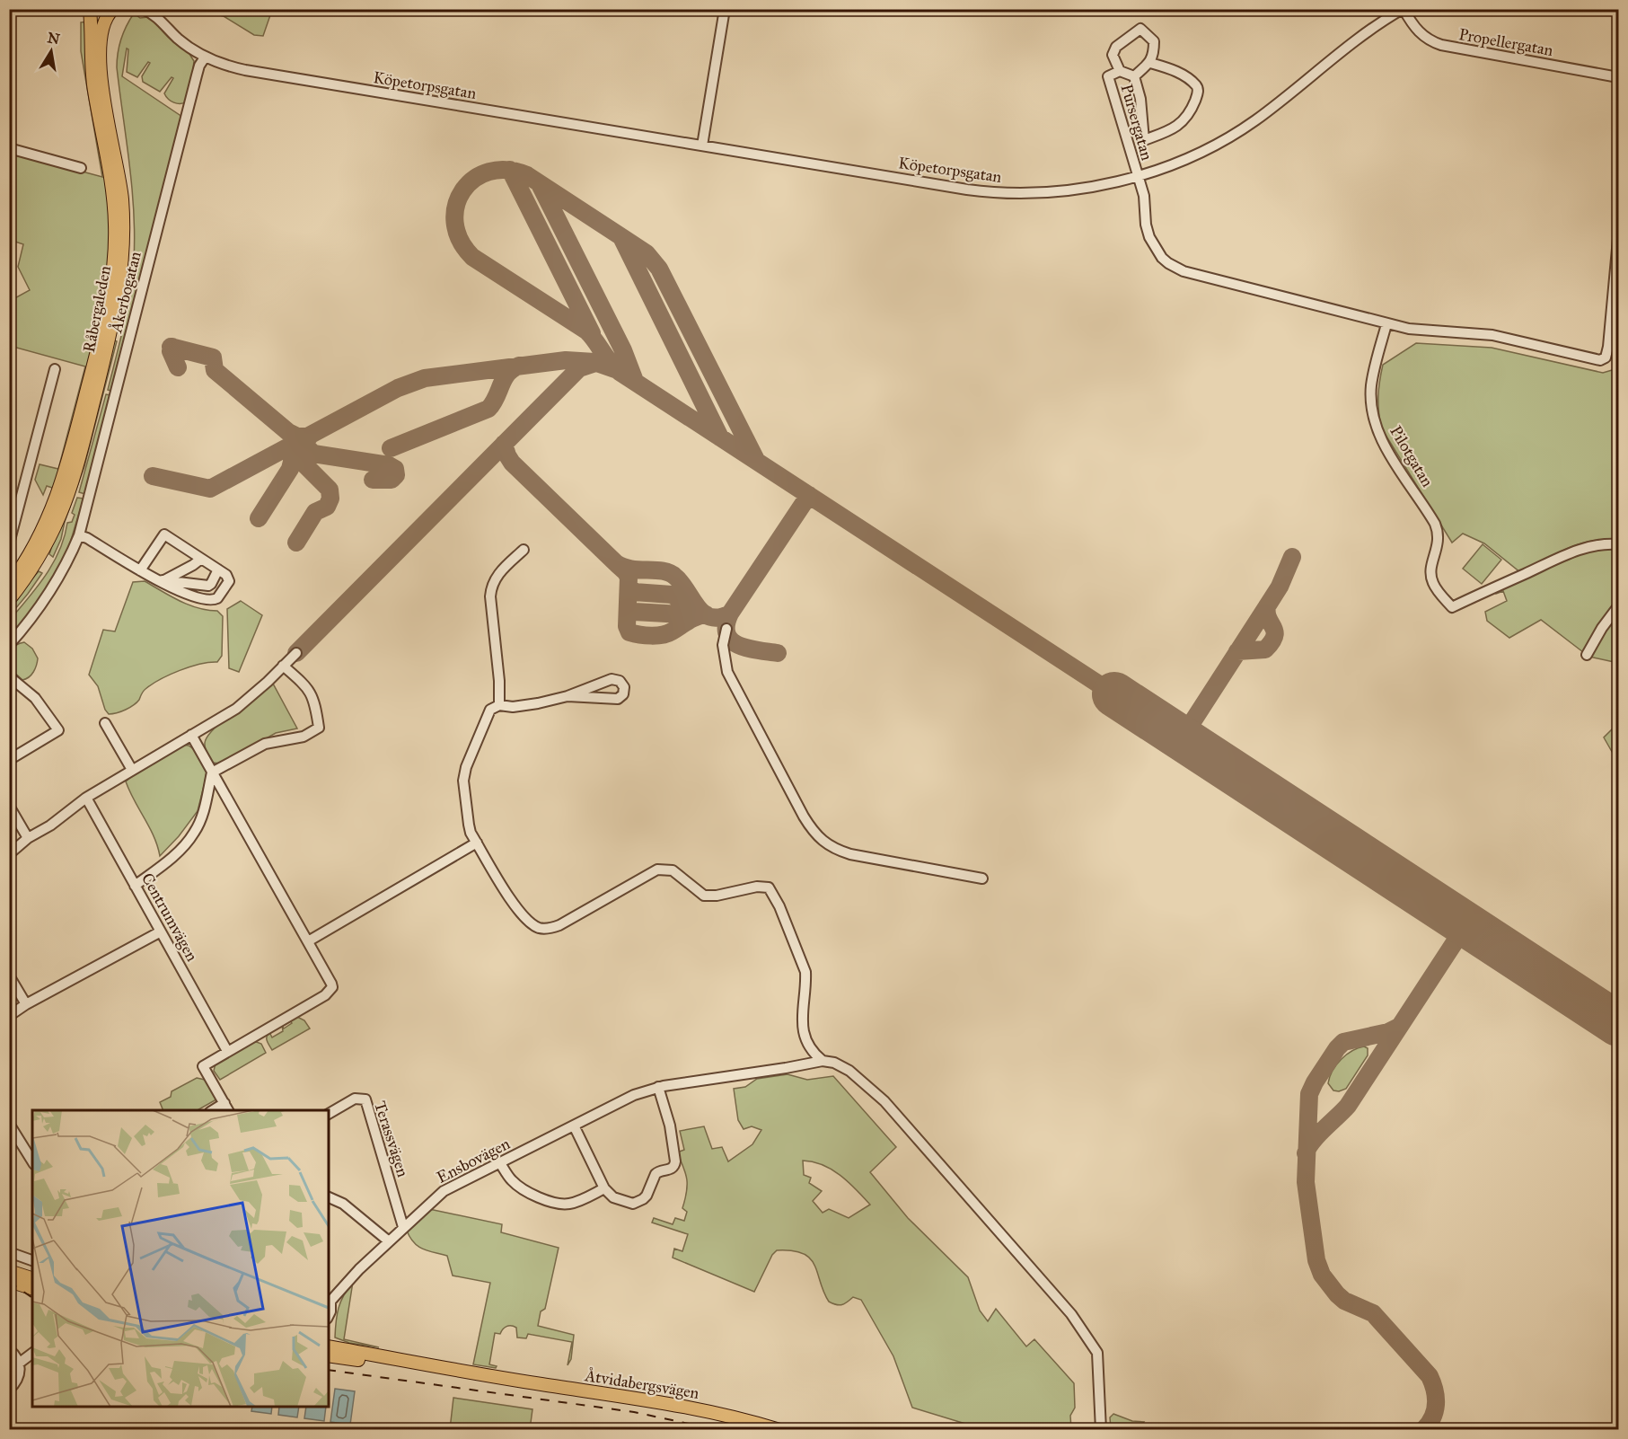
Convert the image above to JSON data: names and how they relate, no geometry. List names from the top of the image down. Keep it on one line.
{"streets":{"main road":["Råbergaleden","Åtvidabergsvägen"],"street":["Propellergatan","Köpetorpsgatan","Pursergatan","Åkerbogatan","Pilotgatan","Centrumvägen","Terassvägen","Ensbovägen"]},"crossings":[["Propellergatan","Köpetorpsgatan"],["Köpetorpsgatan","Pursergatan"],["Köpetorpsgatan","Åkerbogatan"],["Terassvägen","Ensbovägen"]],"north":"top"}
